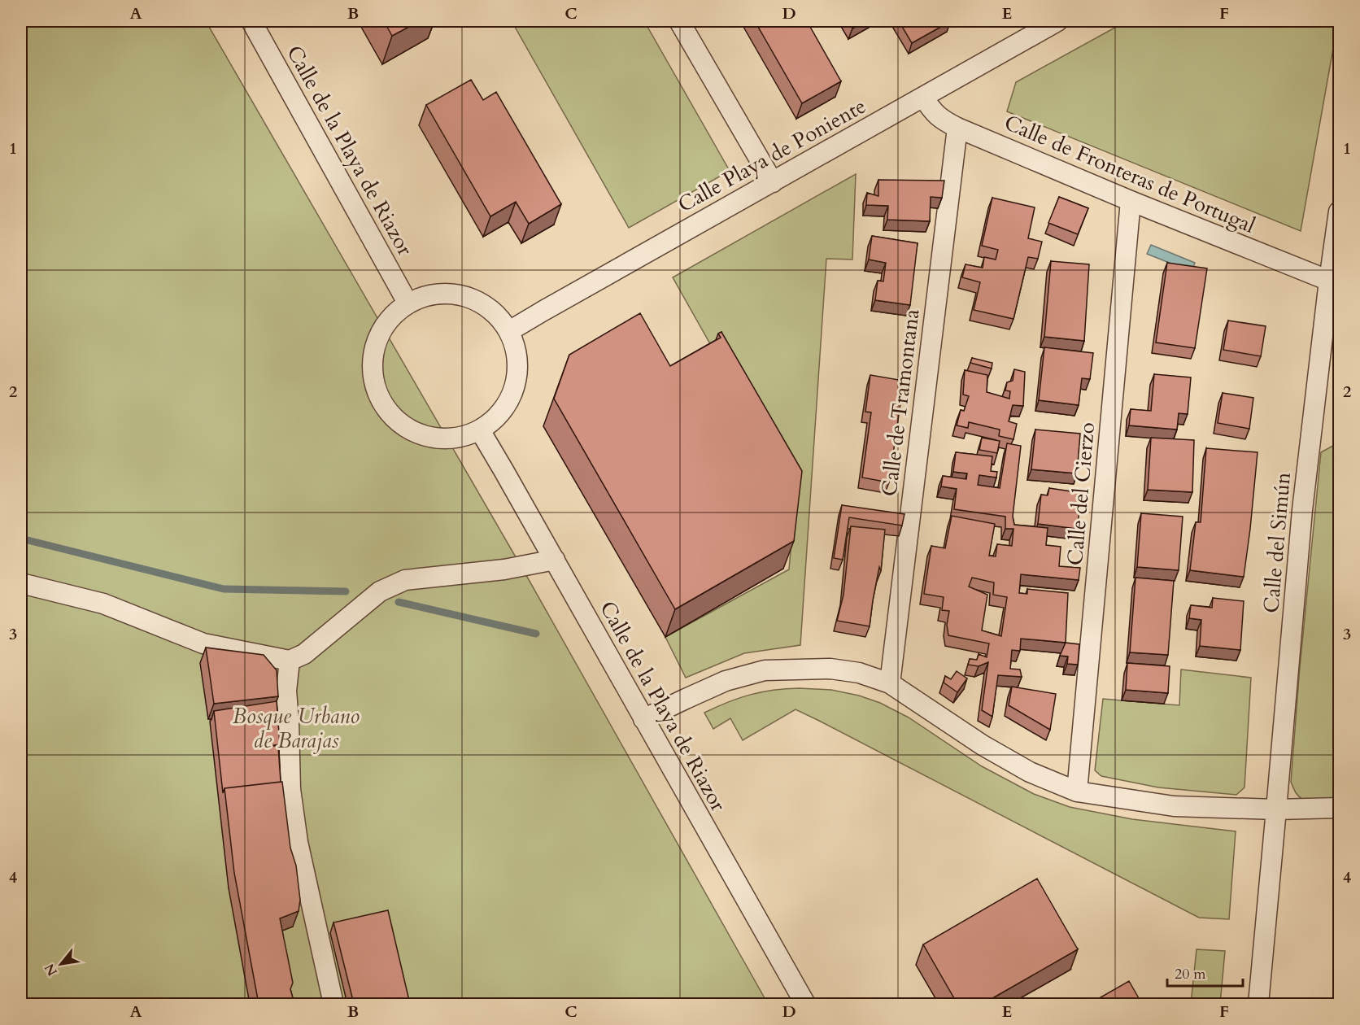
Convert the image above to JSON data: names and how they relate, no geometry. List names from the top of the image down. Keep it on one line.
{"streets":{"street":["Calle de la Playa de Riazor","Calle Playa de Poniente","Calle de Fronteras de Portugal","Calle de Tramontana","Calle del Cierzo","Calle del Simún"]},"crossings":[["Calle de la Playa de Riazor","Calle Playa de Poniente"],["Calle Playa de Poniente","Calle de Fronteras de Portugal"],["Calle de Fronteras de Portugal","Calle de Tramontana"],["Calle de Fronteras de Portugal","Calle del Cierzo"],["Calle de Fronteras de Portugal","Calle del Simún"]],"parks":["Bosque Urbano de Barajas"],"scale_bar":"20 m","north":"bottom left","grid":{"columns":["A","B","C","D","E","F"],"rows":["1","2","3","4"]}}
